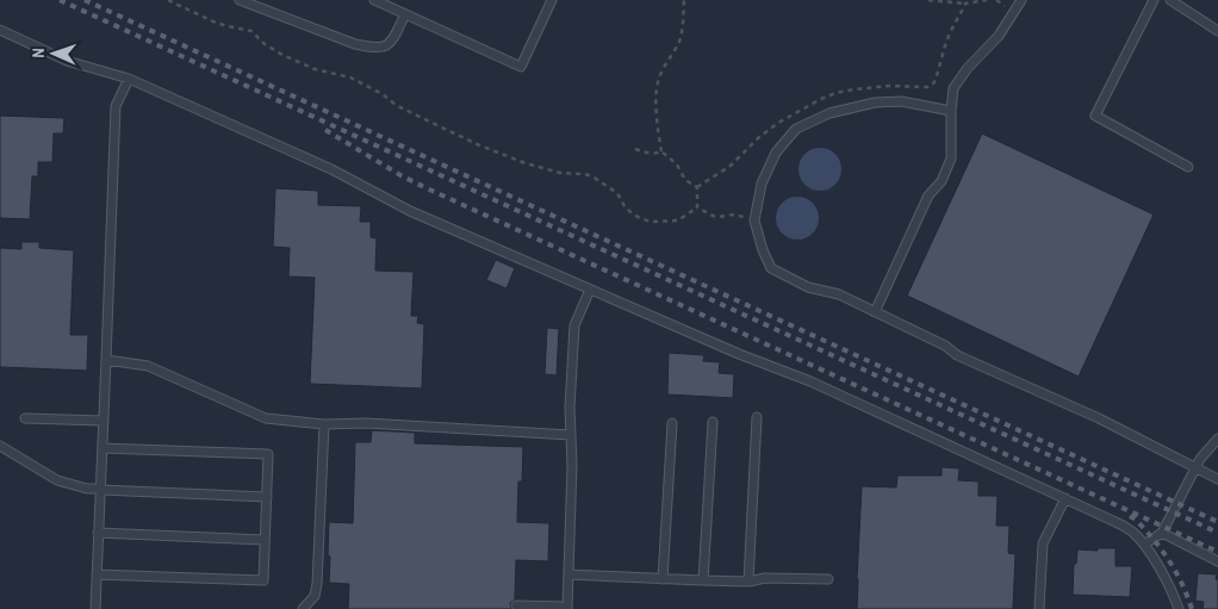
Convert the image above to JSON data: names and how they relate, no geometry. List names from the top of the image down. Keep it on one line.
{"north":"left"}
